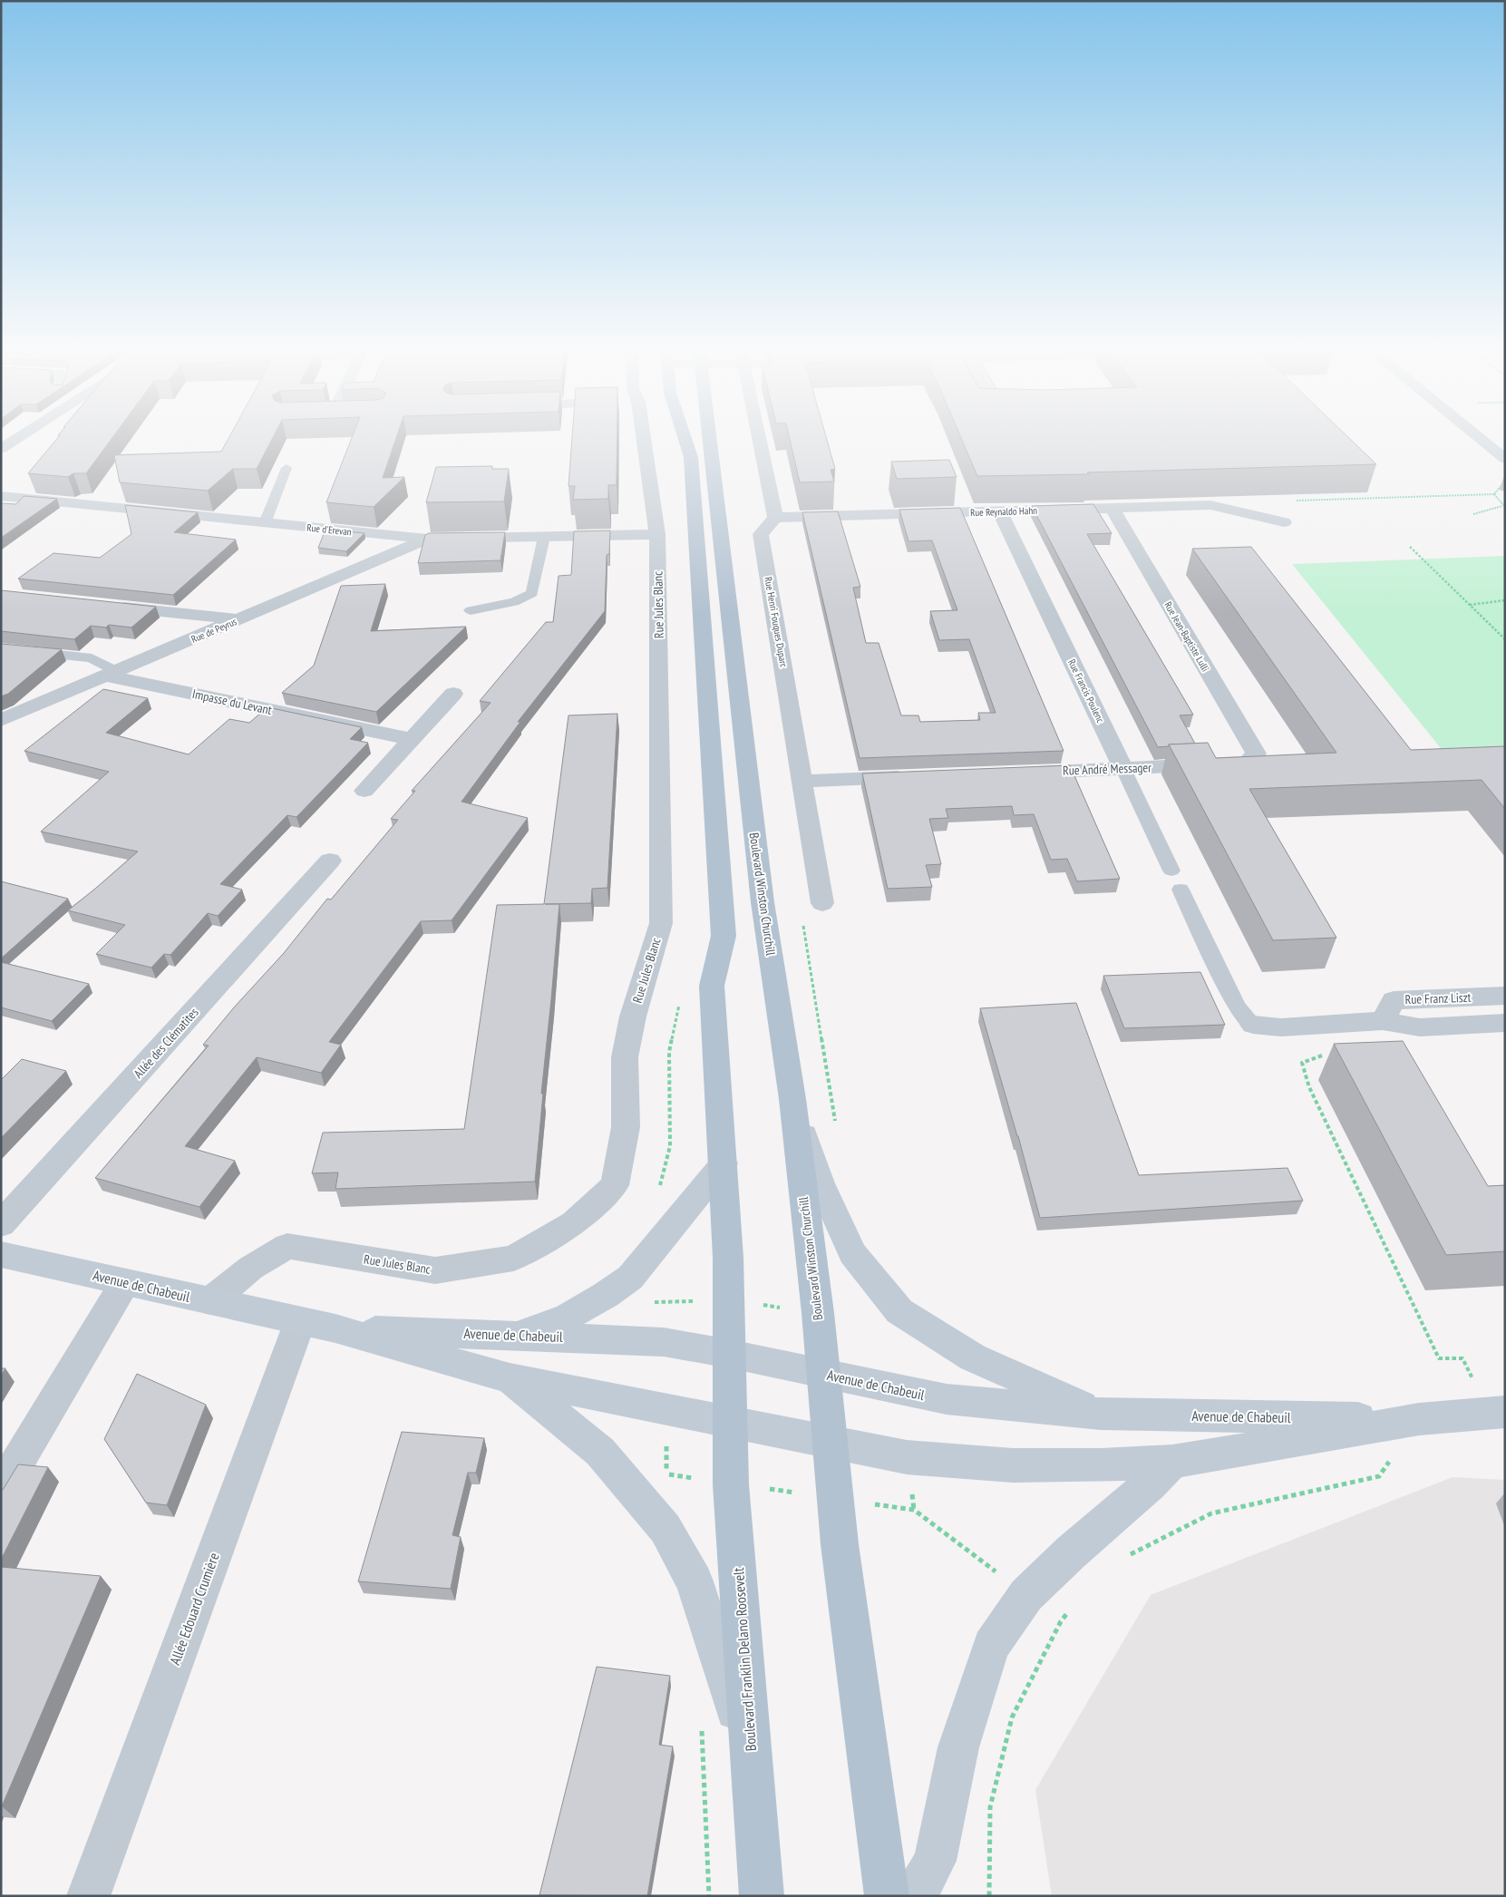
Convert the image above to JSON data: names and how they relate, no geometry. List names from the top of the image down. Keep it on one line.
{"streets":{"main road":["Boulevard Winston Churchill","Avenue de Chabeuil","Boulevard Franklin Delano Roosevelt"],"street":["Rue Reynaldo Hahn","Rue d'Erevan","Rue Jules Blanc","Rue Henri Fouques Duparc","Rue de Peyrus","Rue Jean-Baptiste Lulli","Rue Francis Poulenc","Impasse du Levant","Rue André Messager","Rue Franz Liszt","Allée des Clématites","Allée Edouard Crumière"]},"crossings":[["Rue Reynaldo Hahn","Rue Henri Fouques Duparc"],["Rue Reynaldo Hahn","Rue Jean-Baptiste Lulli"],["Rue Reynaldo Hahn","Rue Francis Poulenc"],["Rue d'Erevan","Rue Jules Blanc"],["Rue d'Erevan","Rue de Peyrus"],["Rue Jules Blanc","Avenue de Chabeuil"],["Rue de Peyrus","Impasse du Levant"],["Rue Jean-Baptiste Lulli","Rue André Messager"],["Rue Francis Poulenc","Rue André Messager"],["Boulevard Winston Churchill","Avenue de Chabeuil"],["Avenue de Chabeuil","Allée Edouard Crumière"],["Avenue de Chabeuil","Boulevard Franklin Delano Roosevelt"]]}
